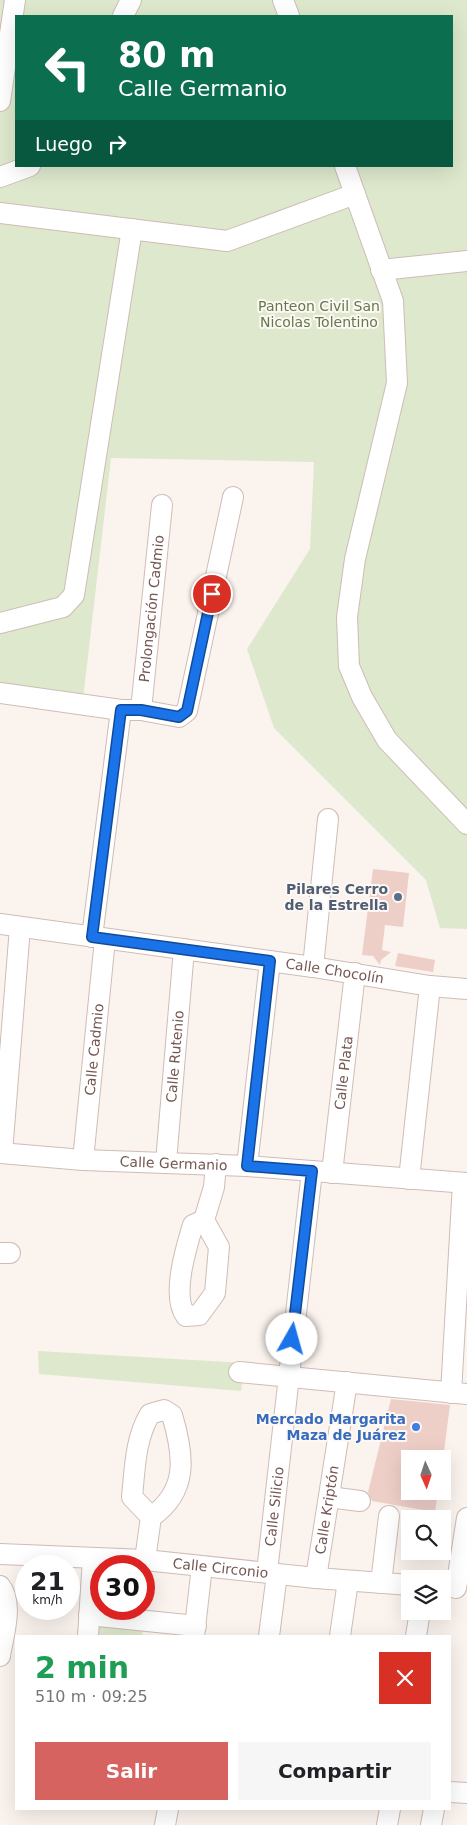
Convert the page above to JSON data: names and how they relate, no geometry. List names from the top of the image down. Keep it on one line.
{"streets":{"street":["Prolongación Cadmio","Calle Chocolín","Calle Cadmio","Calle Rutenio","Calle Plata","Calle Germanio","Calle Silicio","Calle Kriptón","Calle Circonio"]},"crossings":[["Calle Chocolín","Calle Cadmio"],["Calle Chocolín","Calle Rutenio"],["Calle Chocolín","Calle Plata"],["Calle Cadmio","Calle Germanio"],["Calle Rutenio","Calle Germanio"],["Calle Plata","Calle Germanio"],["Calle Germanio","Calle Silicio"],["Calle Silicio","Calle Circonio"],["Calle Kriptón","Calle Circonio"]],"parks":["Panteon Civil San Nicolas Tolentino"],"places":["Pilares Cerro de la Estrella","Mercado Margarita Maza de Juárez"],"north":"bottom","page":{"turn":["80 m","Calle Germanio"],"then":"Luego","speed":"21 km/h","limit":"30","heading":["2 min","510 m · 09:25"],"buttons":["Salir","Compartir"]}}
